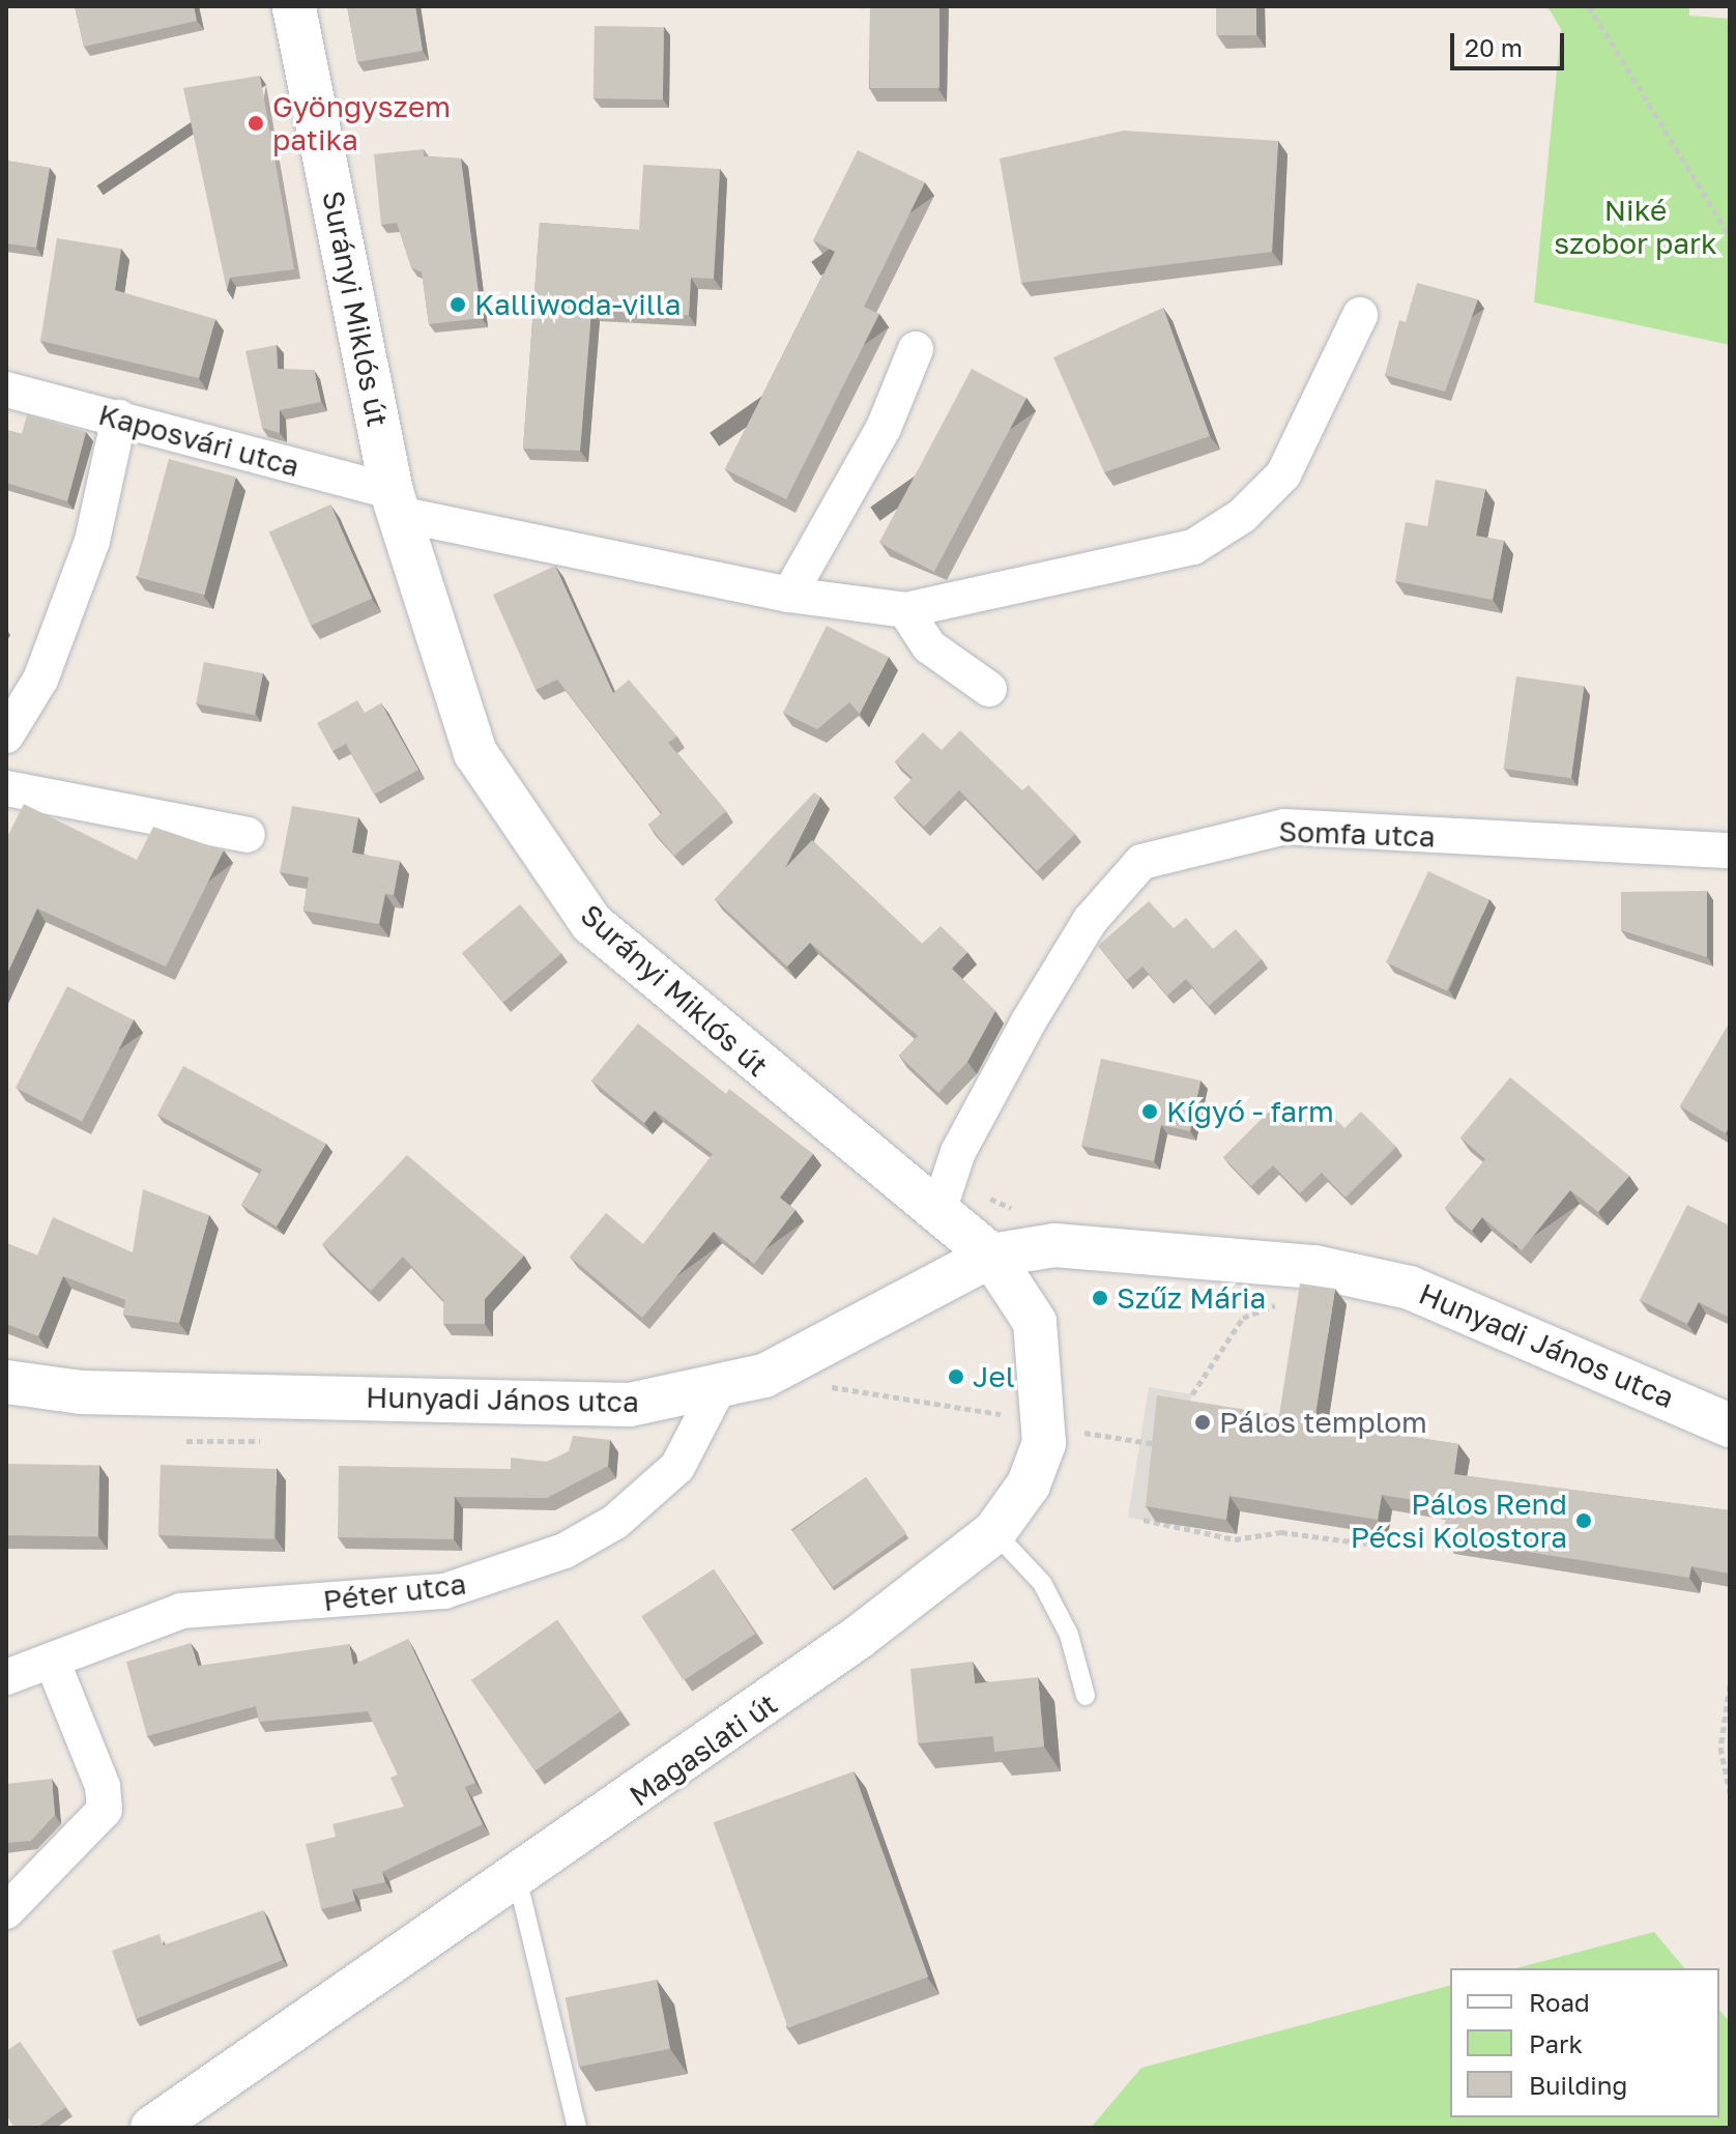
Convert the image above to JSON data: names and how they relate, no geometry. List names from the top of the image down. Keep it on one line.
{"streets":{"street":["Surányi Miklós út","Kaposvári utca","Somfa utca","Hunyadi János utca","Péter utca","Magaslati út"]},"crossings":[["Surányi Miklós út","Kaposvári utca"],["Surányi Miklós út","Somfa utca"],["Surányi Miklós út","Hunyadi János utca"],["Surányi Miklós út","Magaslati út"],["Hunyadi János utca","Péter utca"],["Hunyadi János utca","Magaslati út"]],"parks":["Niké szobor park"],"places":["Gyöngyszem patika","Kalliwoda-villa","Kígyó - farm","Szűz Mária","Jel","Pálos templom","Pálos Rend Pécsi Kolostora"],"legend":["Road","Park","Building"],"scale_bar":"20 m"}
